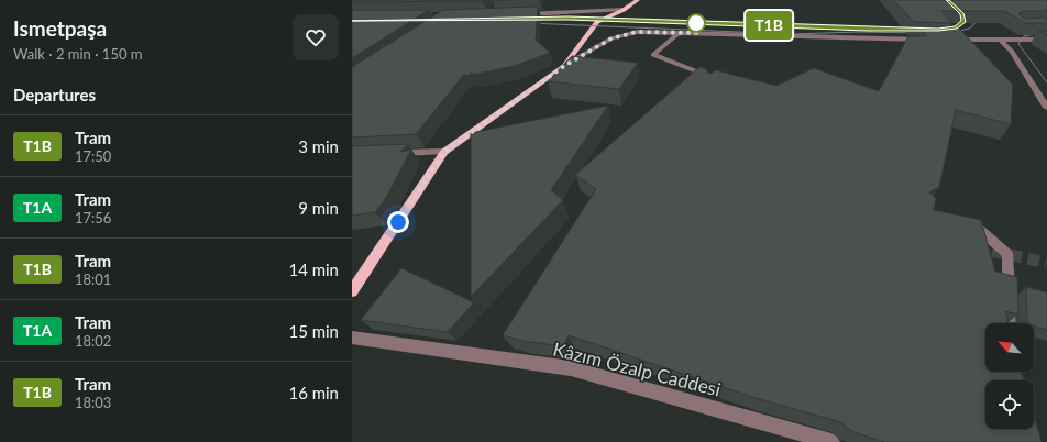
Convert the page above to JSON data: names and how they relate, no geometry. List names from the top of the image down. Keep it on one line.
{"streets":{"street":["Kâzım Özalp Caddesi"]},"lines":["tram line T1B"],"north":"top left","page":{"heading":[["Ismetpaşa","Walk · 2 min · 150 m"],"Departures"],"on_map":"T1B","list":[{"mark":"T1B","name":"Tram","note":"17:50","value":"3 min"},{"mark":"T1A","name":"Tram","note":"17:56","value":"9 min"},{"mark":"T1B","name":"Tram","note":"18:01","value":"14 min"},{"mark":"T1A","name":"Tram","note":"18:02","value":"15 min"},{"mark":"T1B","name":"Tram","note":"18:03","value":"16 min"}]}}
